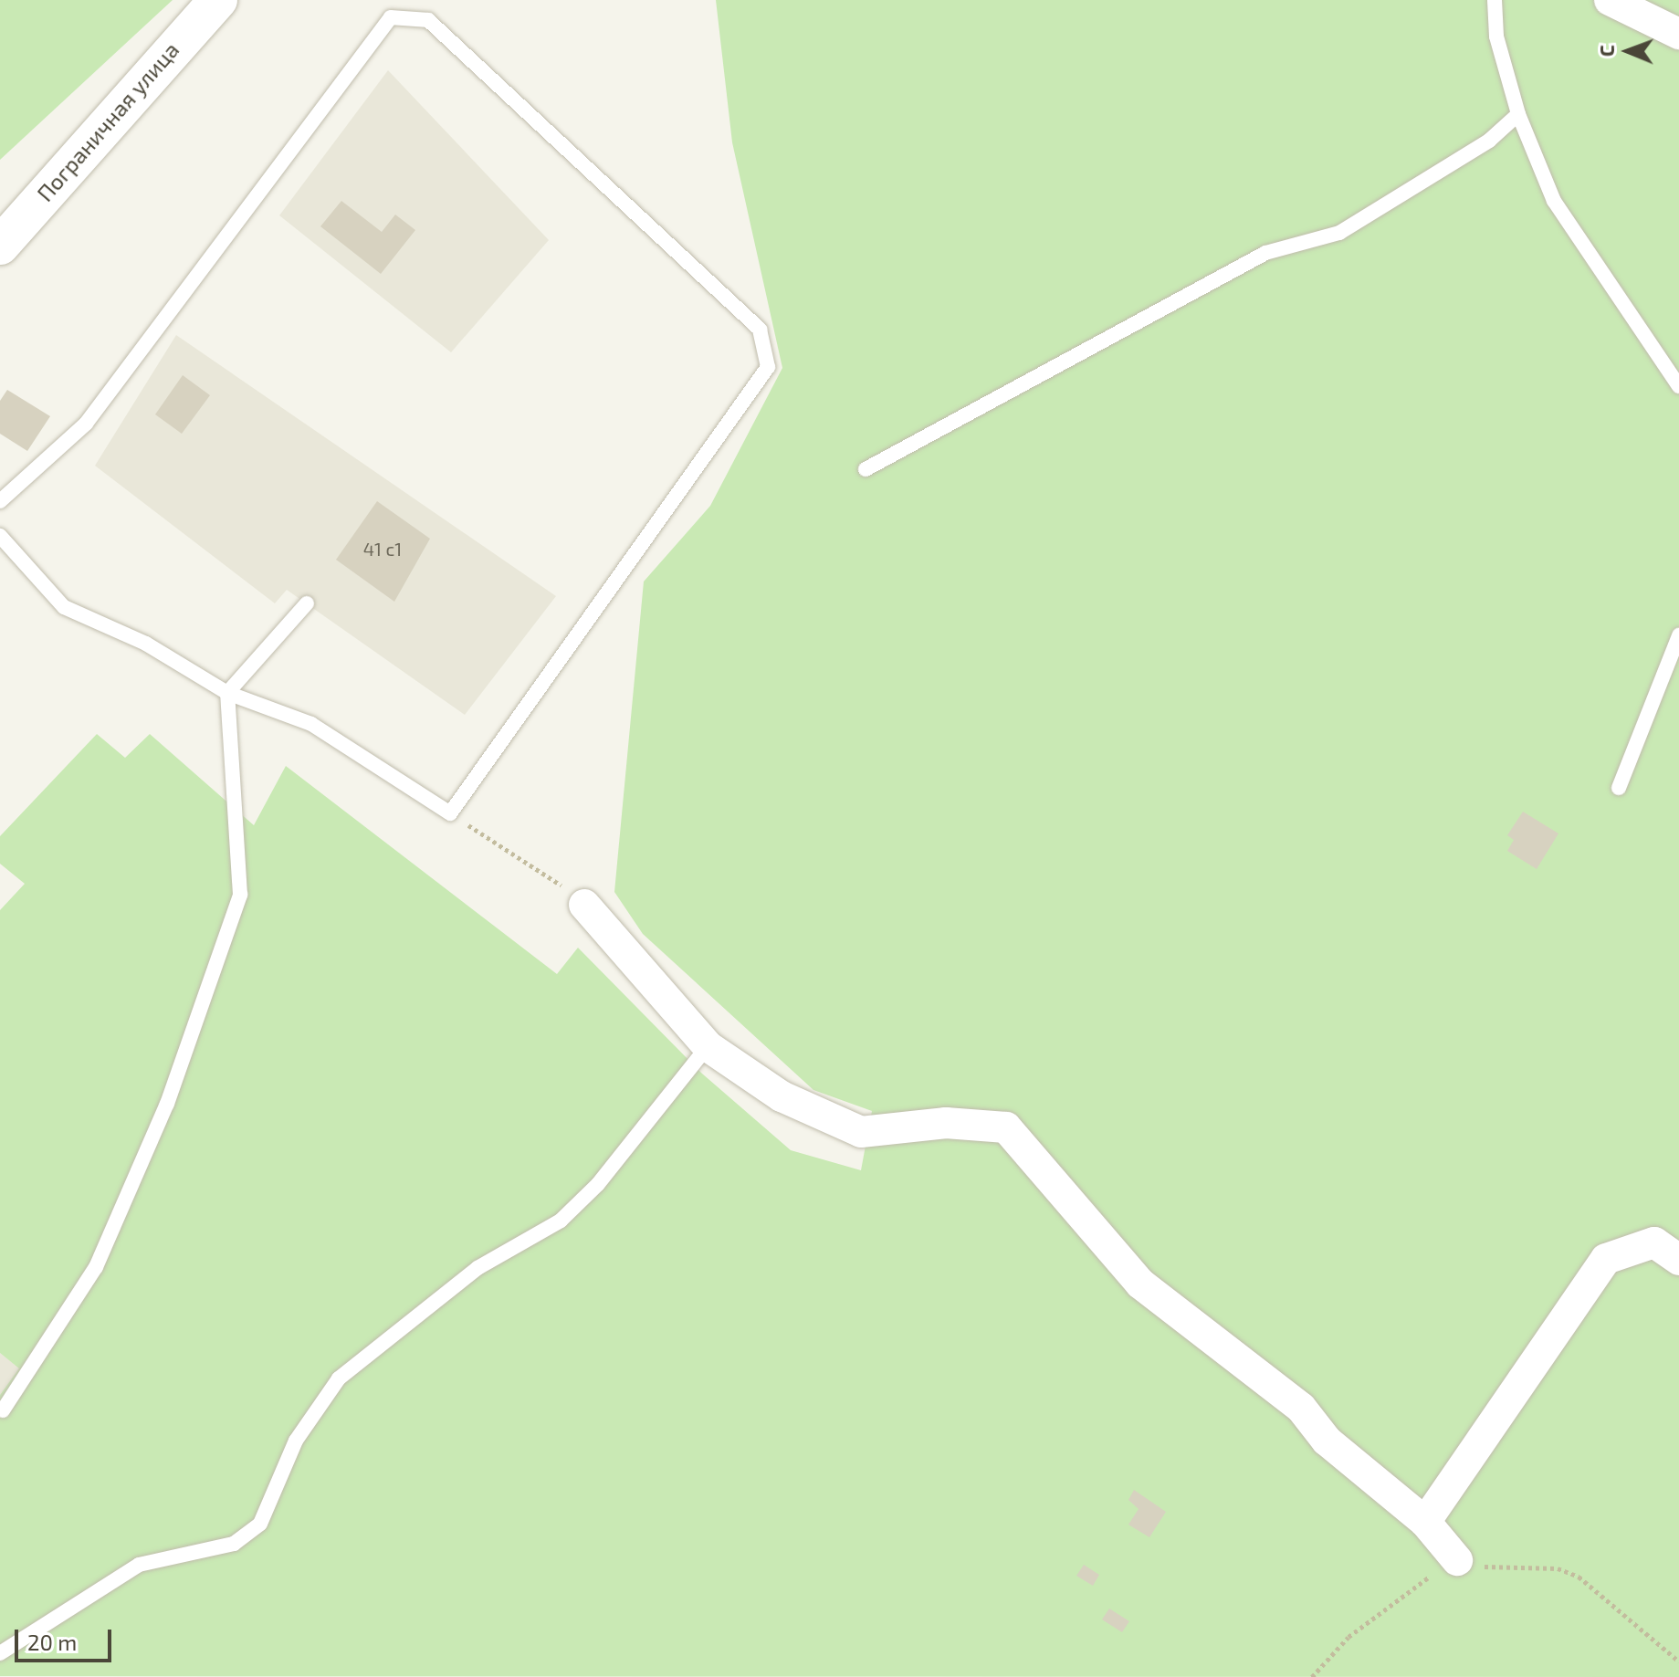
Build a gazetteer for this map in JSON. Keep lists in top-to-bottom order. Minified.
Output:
{"streets":{"street":["Пограничная улица"]},"house_numbers":["41 с1"],"scale_bar":"20 m","north":"left"}
